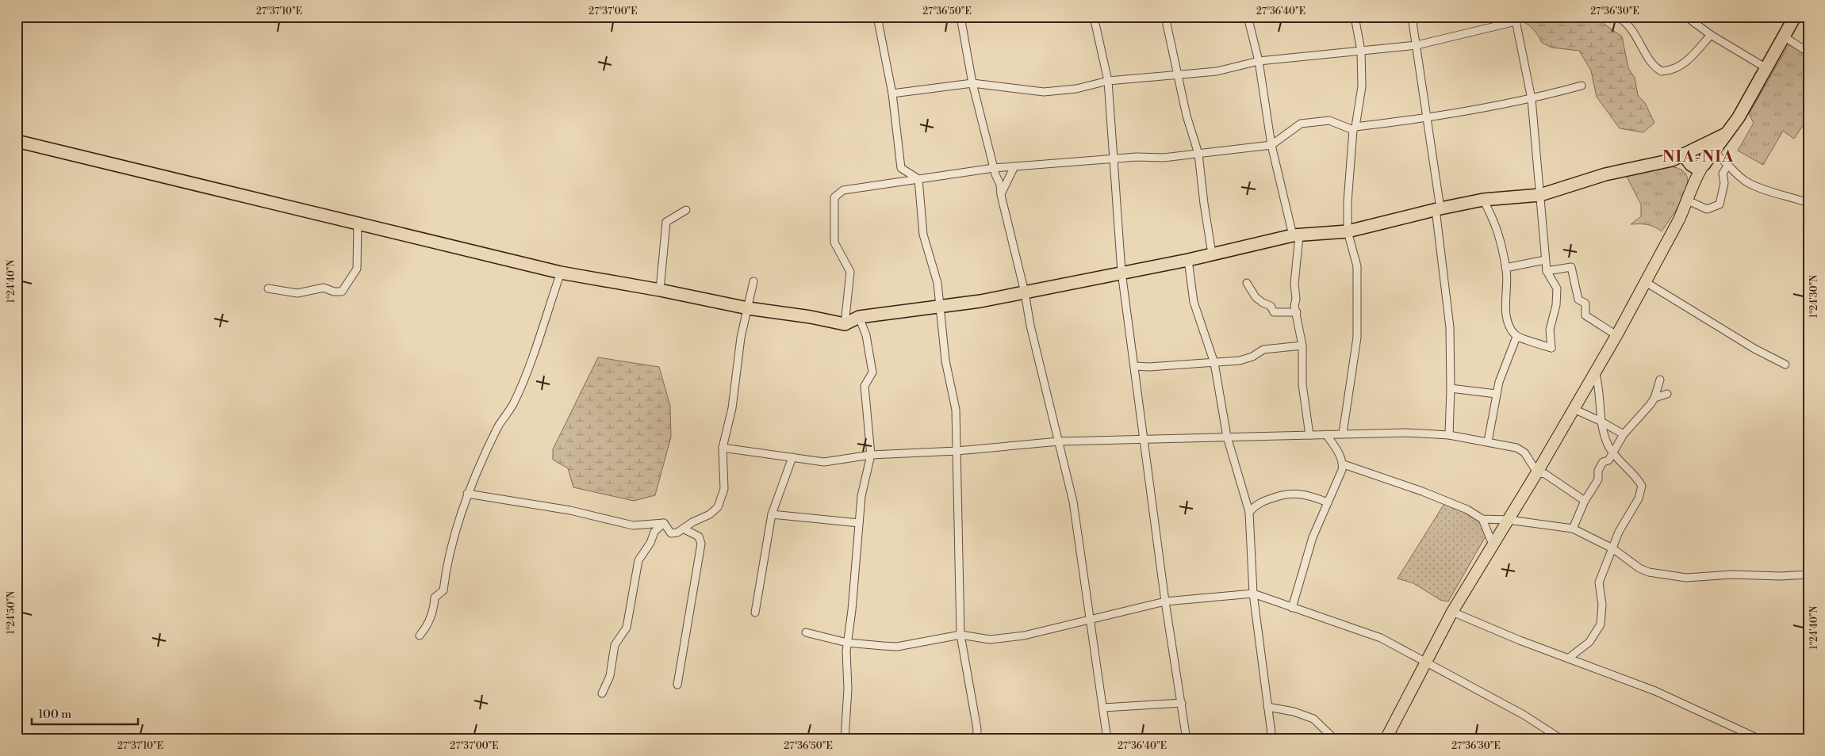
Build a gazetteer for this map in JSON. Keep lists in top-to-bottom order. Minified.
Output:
{"districts":["NIA-NIA"],"scale_bar":"100 m","coordinates":["27°37'10\"E","27°37'00\"E","27°36'50\"E","27°36'40\"E","27°36'30\"E","1°24'40\"N","1°24'30\"N","1°24'50\"N"]}
